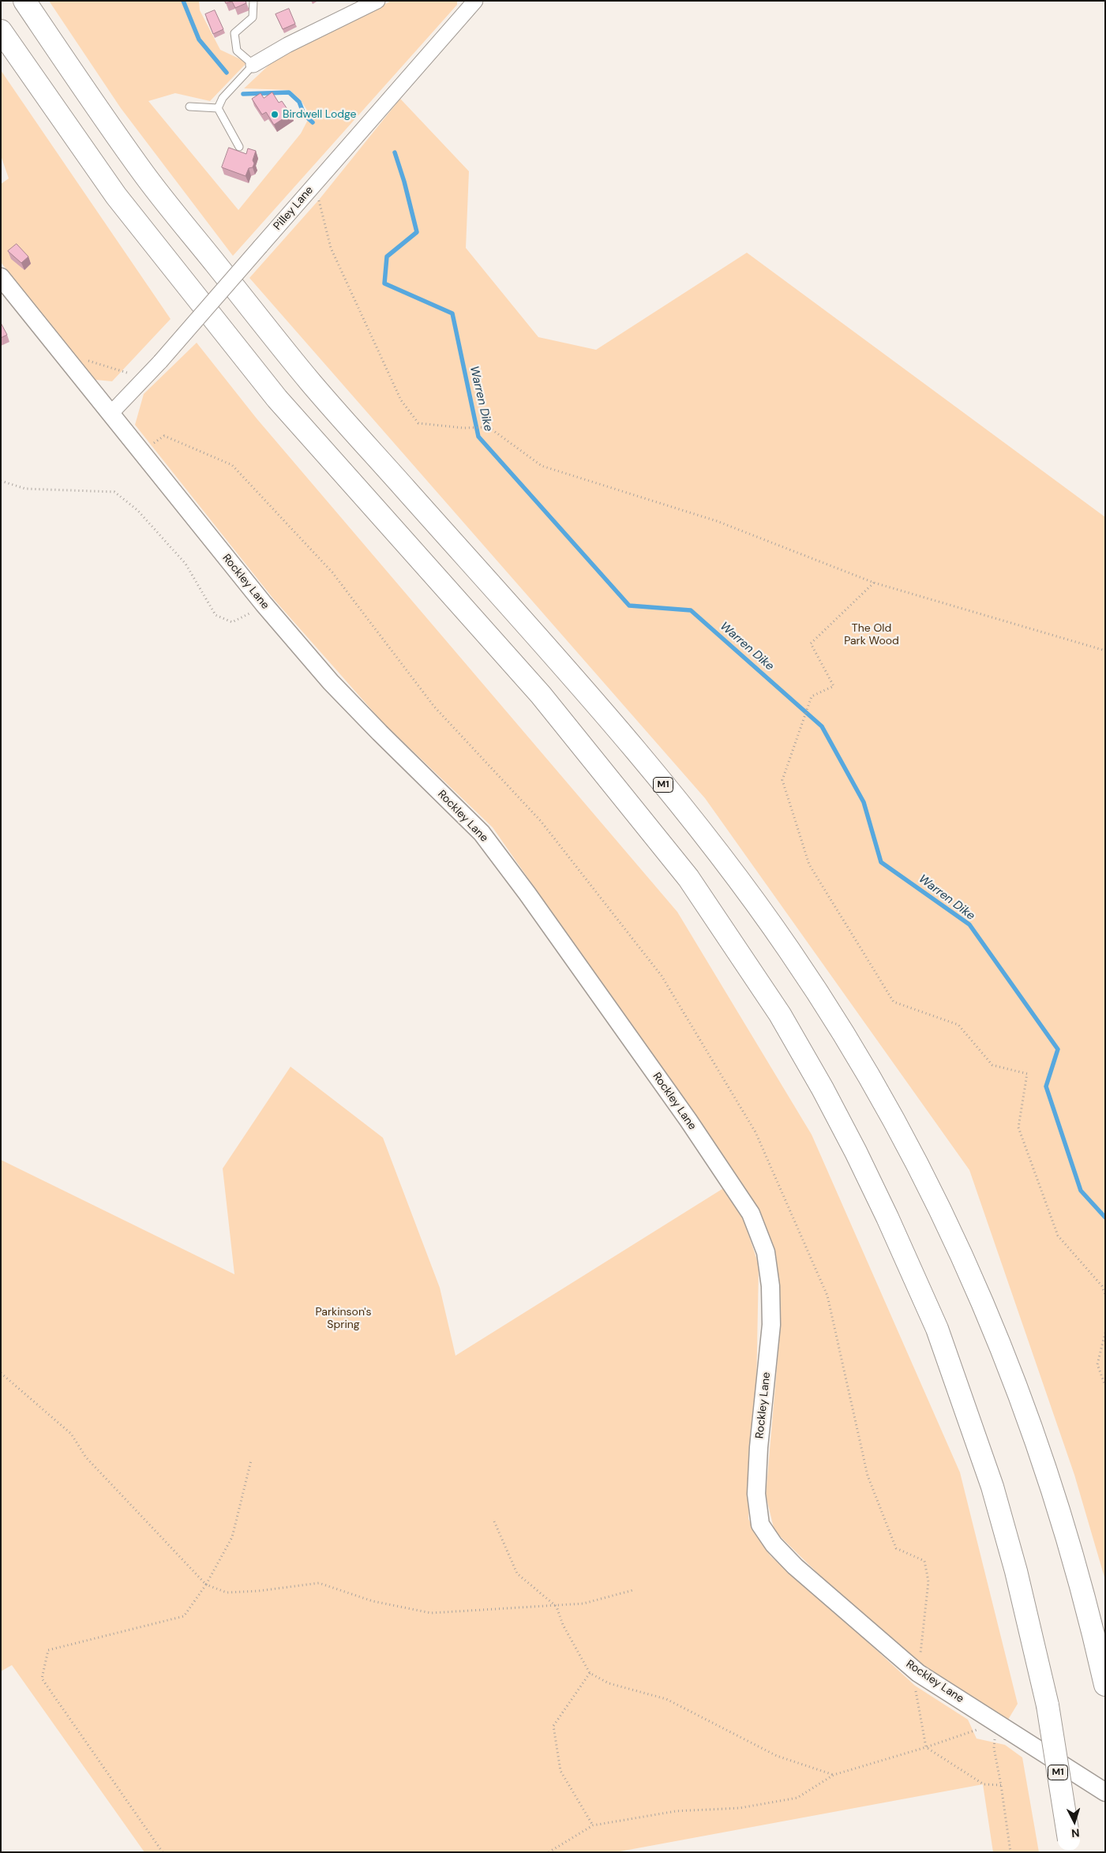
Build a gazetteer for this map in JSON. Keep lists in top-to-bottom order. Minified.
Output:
{"streets":{"highway":["M1"],"street":["Pilley Lane","Rockley Lane"]},"crossings":[["Pilley Lane","Rockley Lane"]],"water":["Warren Dike"],"parks":["The Old Park Wood","Parkinson's Spring"],"places":["Birdwell Lodge"],"north":"bottom"}
